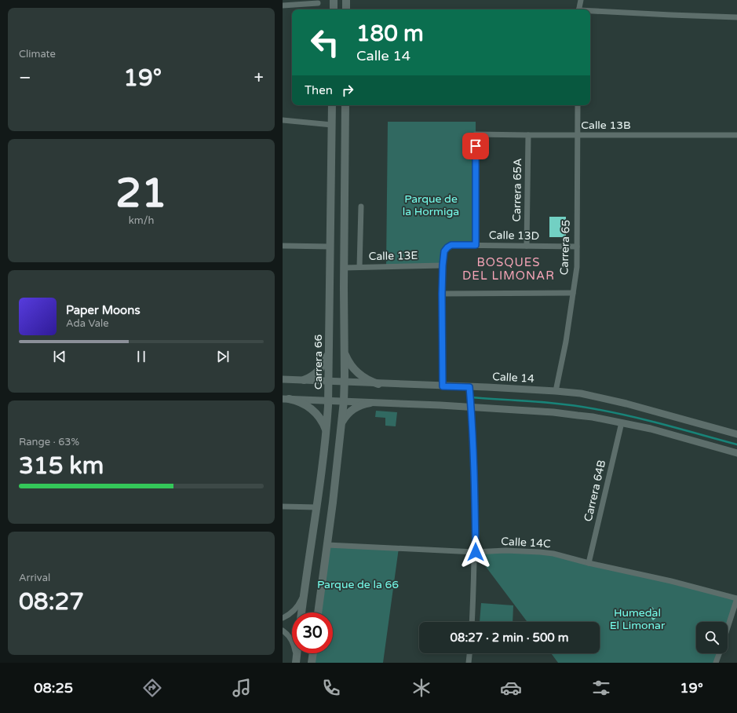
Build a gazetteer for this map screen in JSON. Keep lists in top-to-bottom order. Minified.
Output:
{"streets":{"main road":["Carrera 66"],"street":["Calle 13B","Carrera 65A","Calle 13D","Carrera 65","Calle 13E","Calle 14","Carrera 64B","Calle 14C"]},"crossings":[["Calle 13B","Carrera 65A"],["Calle 13B","Calle 13D"],["Calle 13B","Carrera 65"],["Carrera 65A","Calle 13D"],["Calle 13D","Carrera 65"],["Calle 13D","Calle 13E"],["Carrera 65","Calle 14"],["Carrera 66","Calle 14"],["Carrera 64B","Calle 14C"]],"districts":["BOSQUES DEL LIMONAR"],"parks":["Parque de la Hormiga","Parque de la 66","Humedal El Limonar"],"page":{"tile":["Climate",["21","km/h"],["Range · 63%","315 km"],["Arrival","08:27"]],"turn":["180 m","Calle 14"],"heat":["−","19°","+"],"then":"Then","song":["Paper Moons","Ada Vale"],"limit":"30","trip":"08:27 · 2 min · 500 m","tabs":["08:25","19°"]}}
